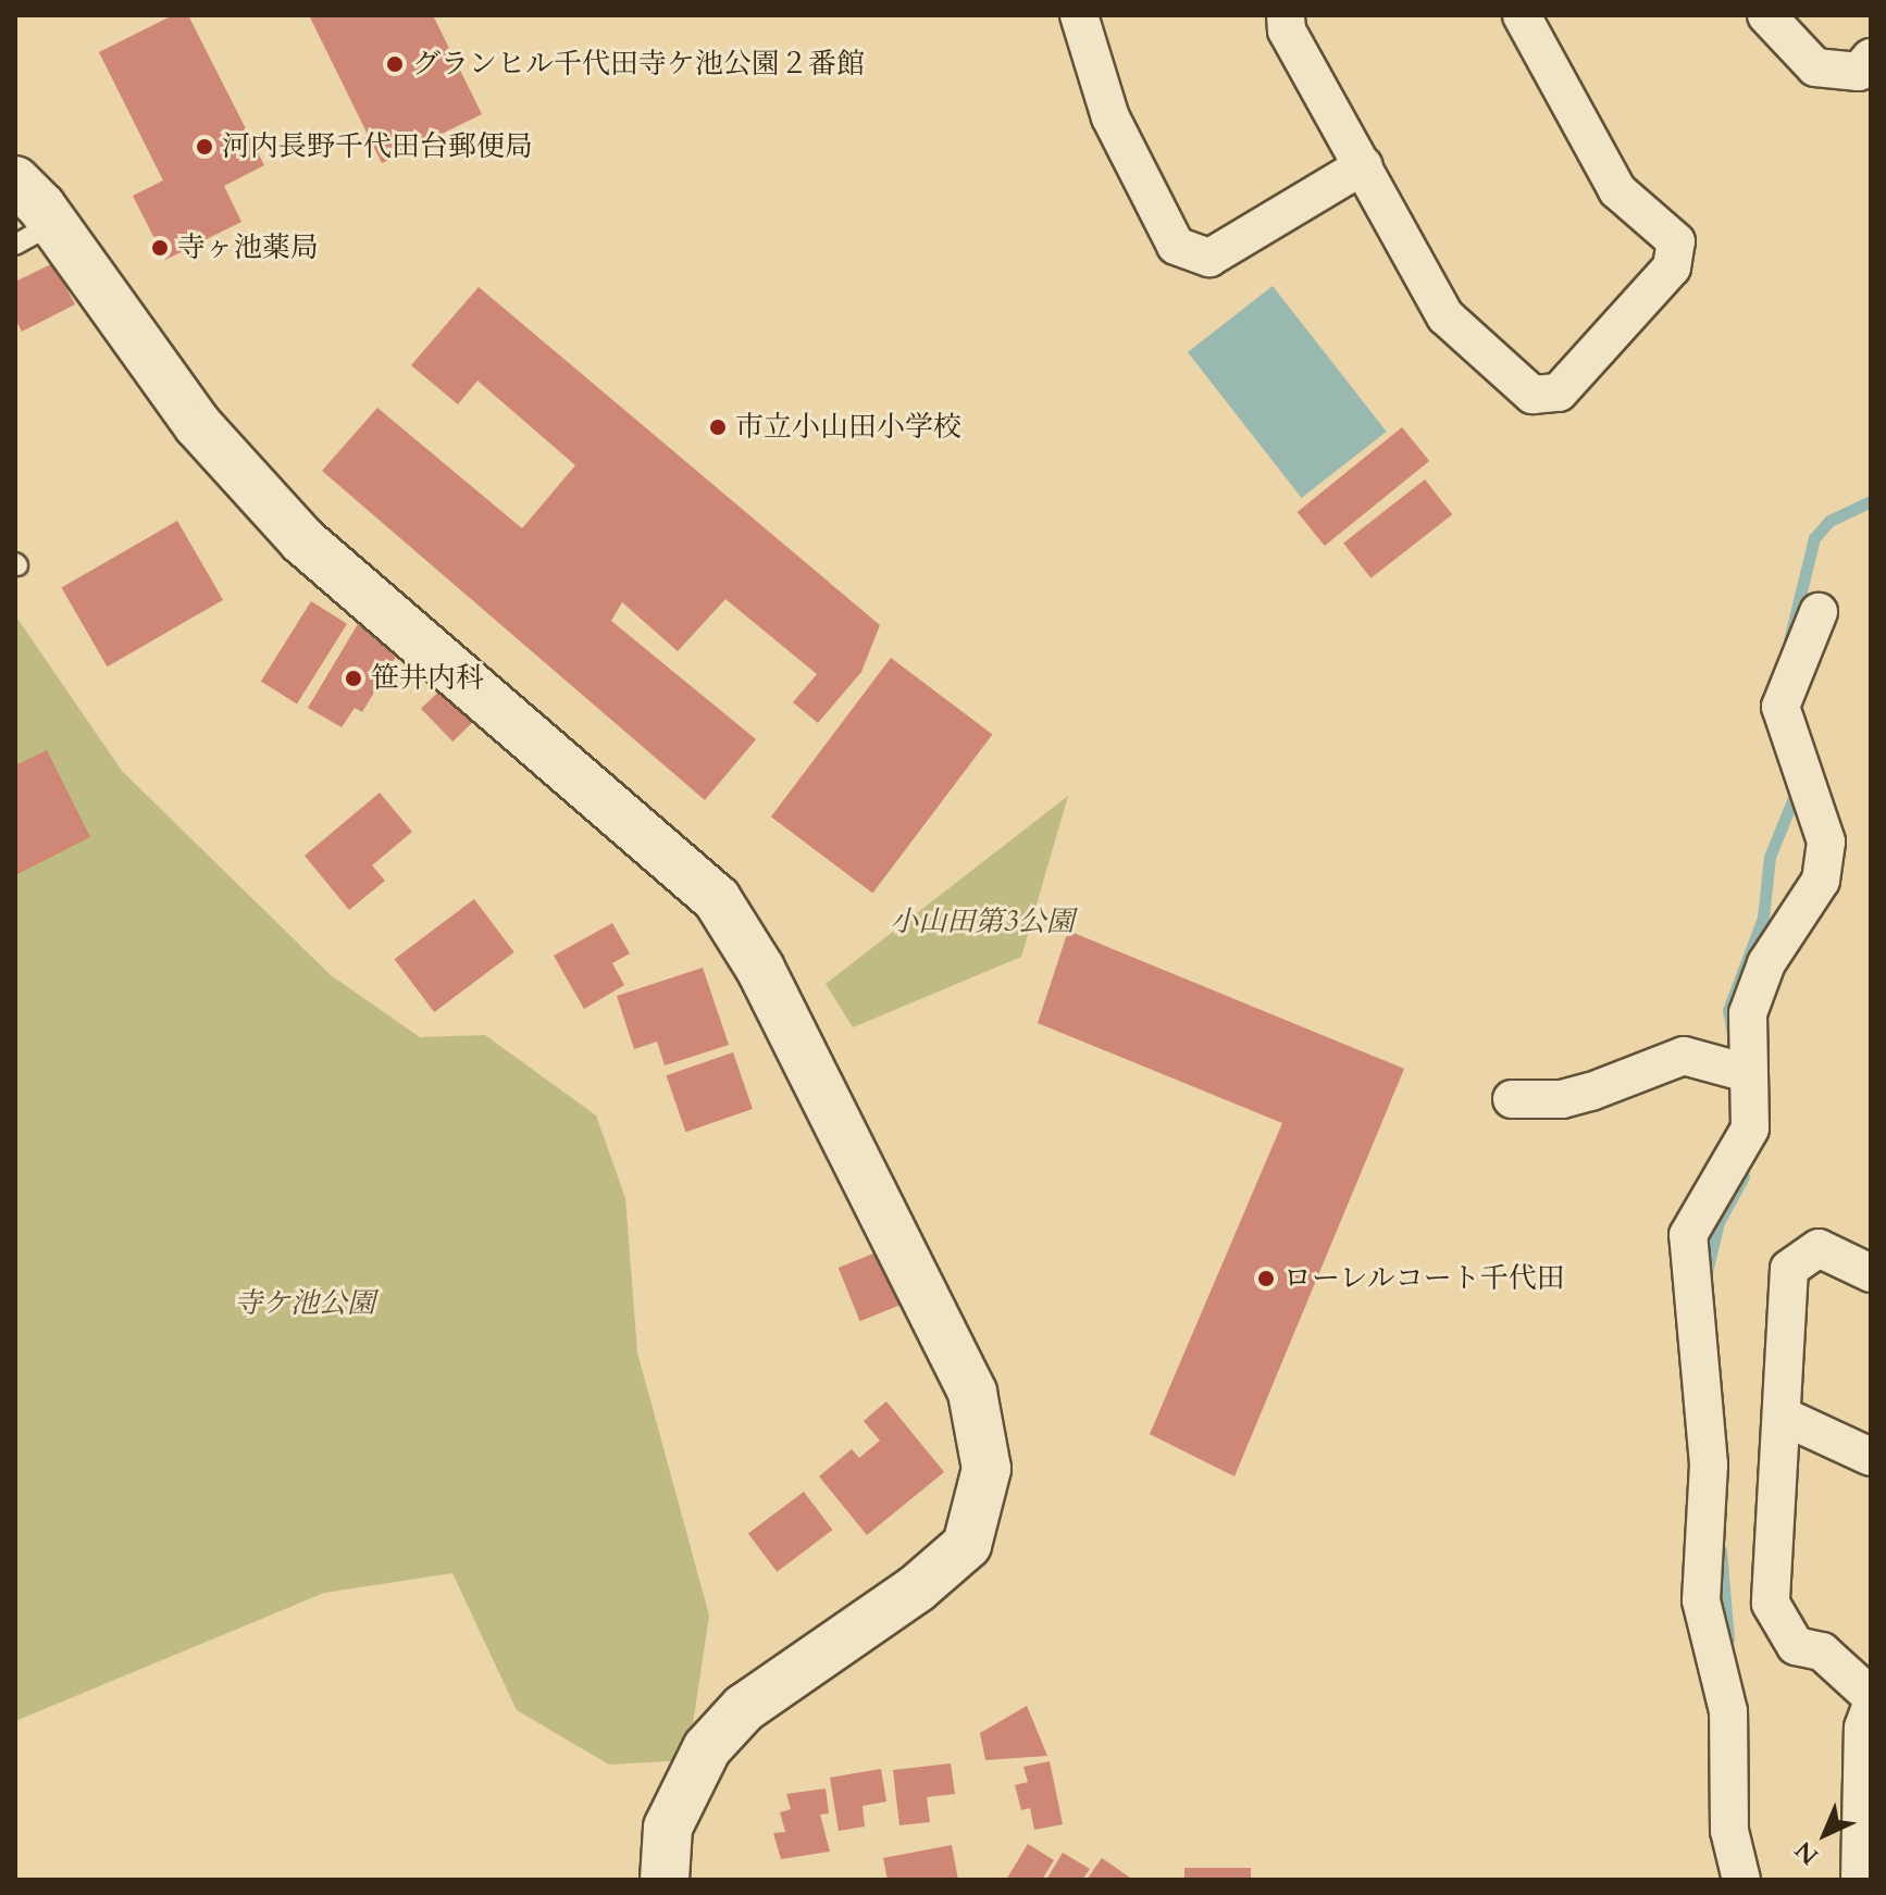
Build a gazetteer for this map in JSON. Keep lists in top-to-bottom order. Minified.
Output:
{"parks":["小山田第3公園","寺ケ池公園"],"places":["グランヒル千代田寺ケ池公園２番館","河内長野千代田台郵便局","寺ヶ池薬局","市立小山田小学校","笹井内科","ローレルコート千代田"],"north":"bottom left"}
